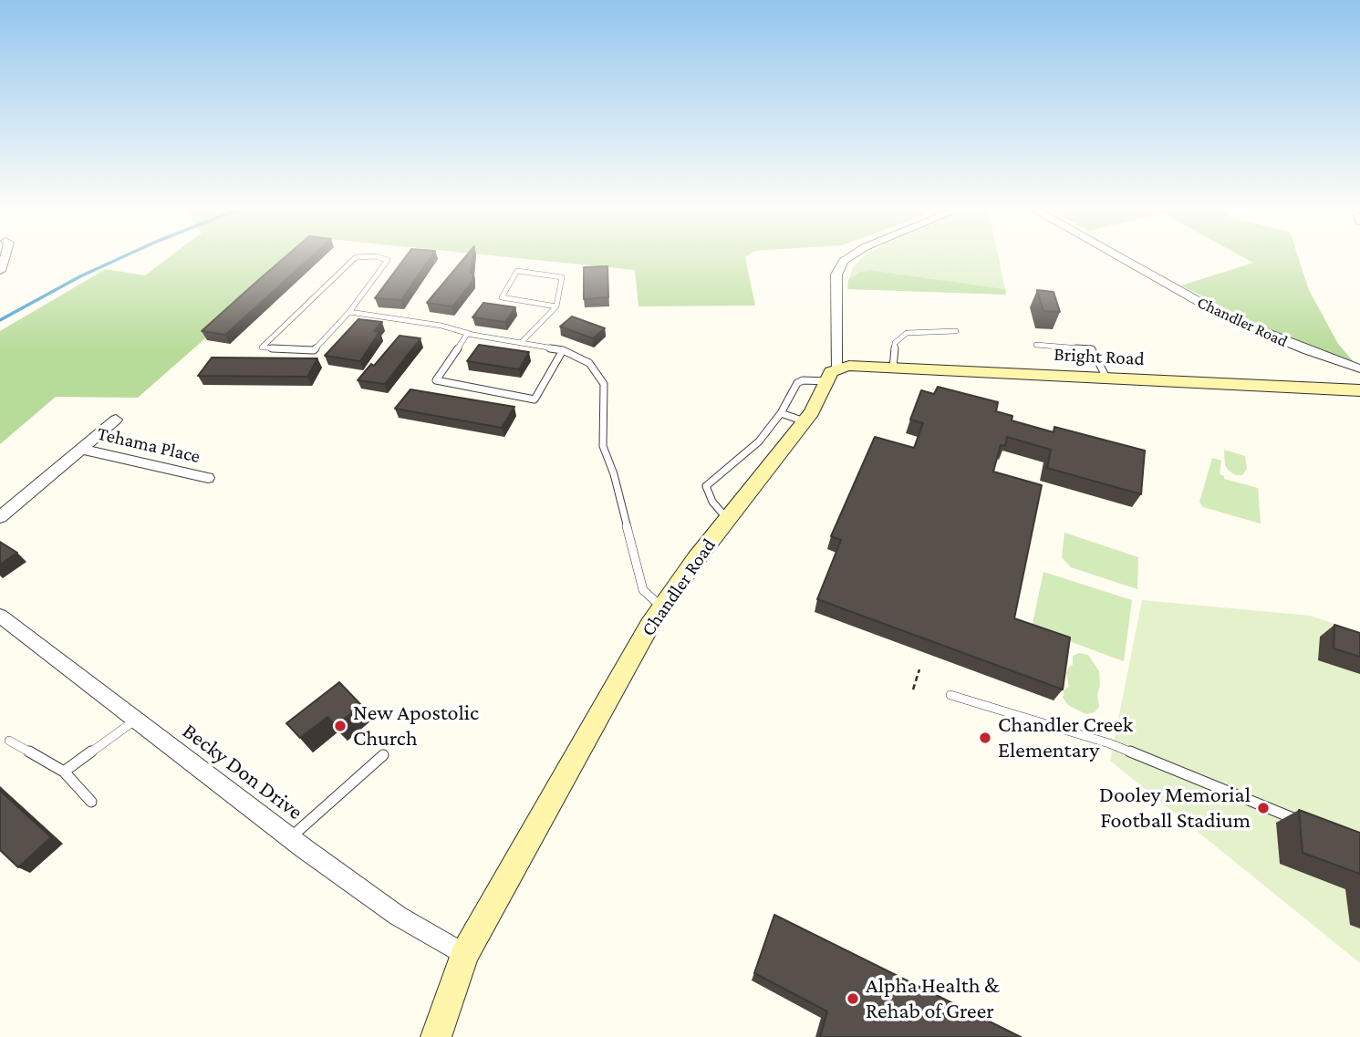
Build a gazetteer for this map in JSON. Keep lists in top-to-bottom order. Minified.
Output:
{"streets":{"street":["Chandler Road","Bright Road","Tehama Place","Becky Don Drive"]},"crossings":[["Chandler Road","Bright Road"],["Chandler Road","Becky Don Drive"]],"places":["New Apostolic Church","Chandler Creek Elementary","Dooley Memorial Football Stadium","Alpha Health & Rehab of Greer"]}
